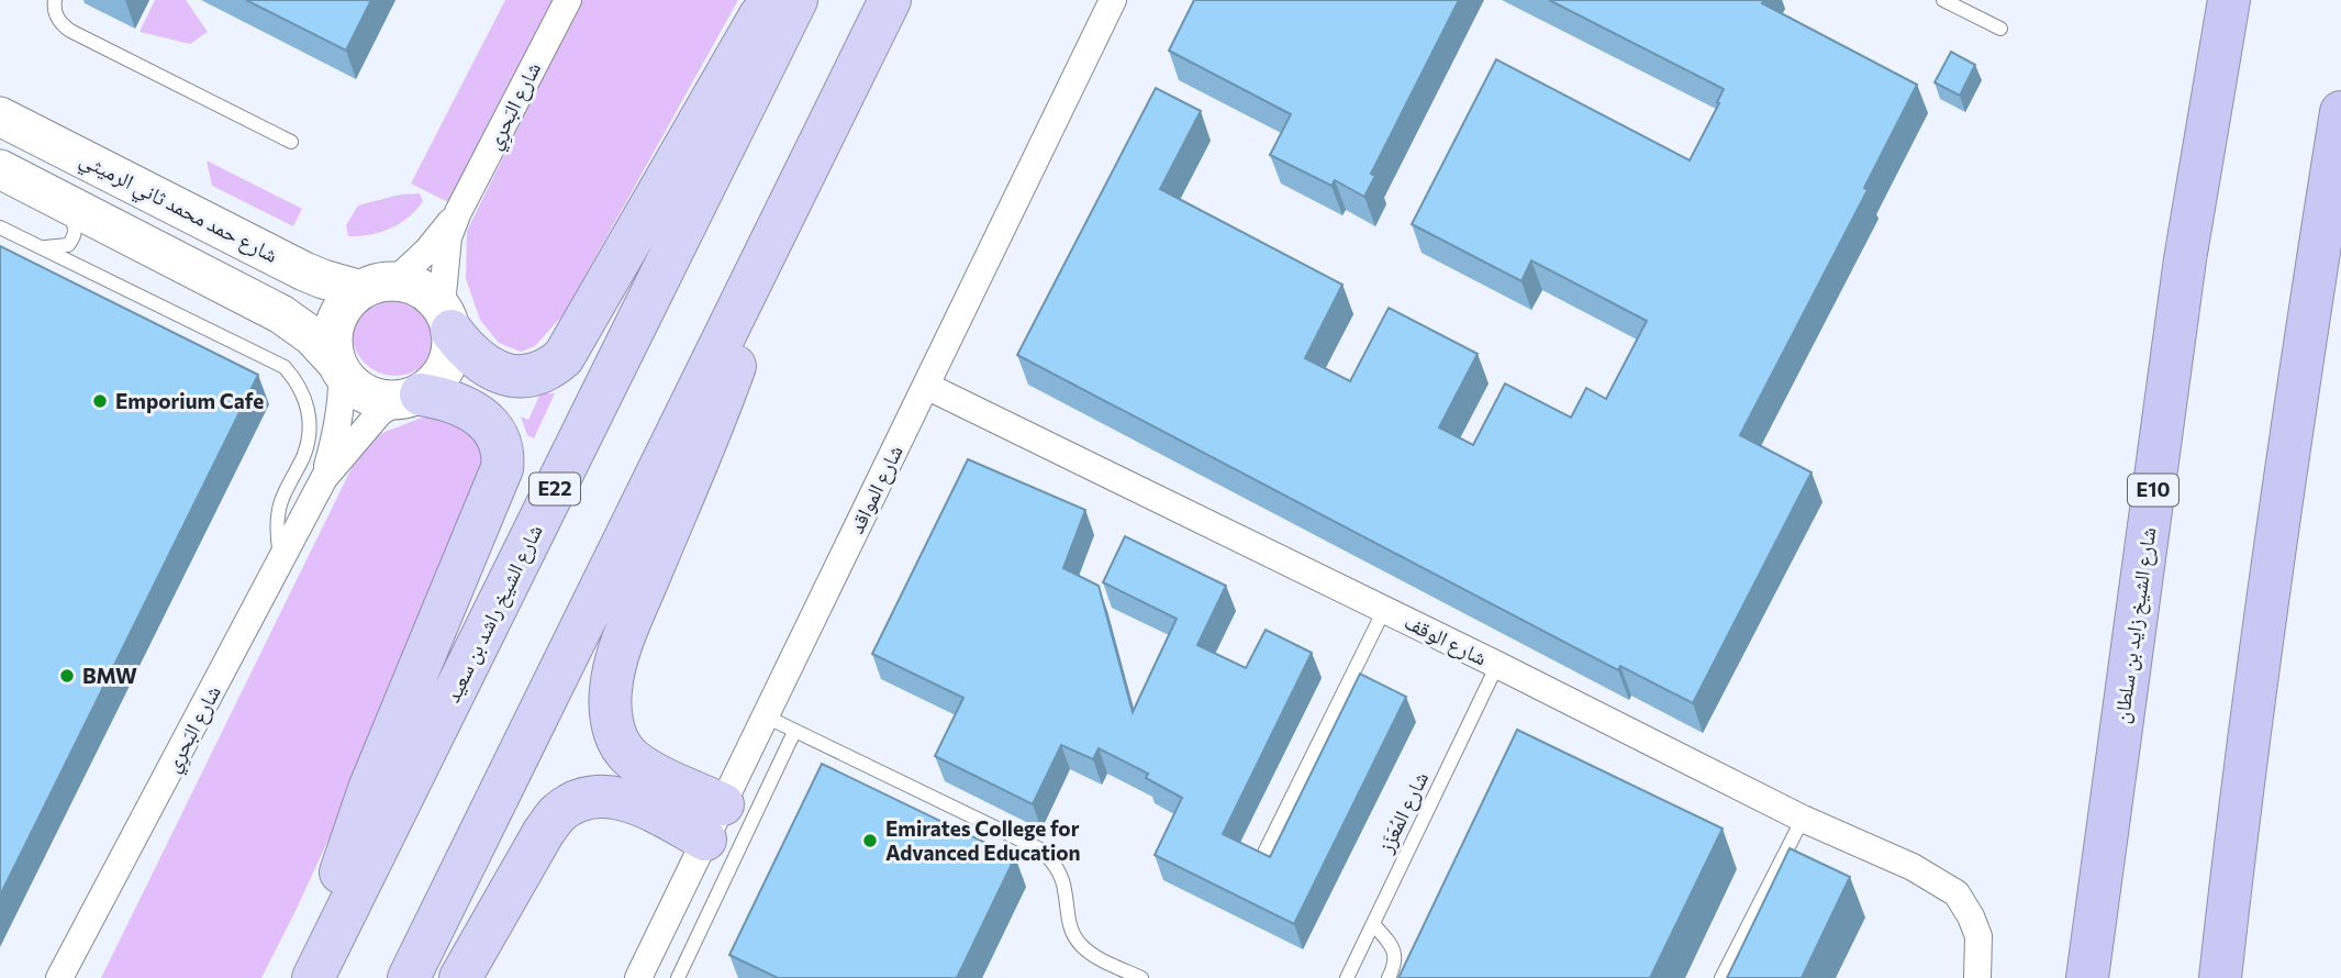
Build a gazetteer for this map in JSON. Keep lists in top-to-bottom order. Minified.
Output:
{"streets":{"highway":["E22","E10","شارع الشيخ راشد بن سعيد","شارع الشيخ زايد بن سلطان"],"main road":["شارع حمد محمد ثاني الرميثي"],"street":["شارع البَحرِي","شارع المواقد","شارع الوقف"],"lane":["شارع المُعَزَز"]},"crossings":[["شارع البَحرِي","شارع حمد محمد ثاني الرميثي"],["شارع المواقد","شارع الوقف"],["شارع الوقف","شارع المُعَزَز"]],"places":["Emporium Cafe","BMW","Emirates College for Advanced Education"]}
